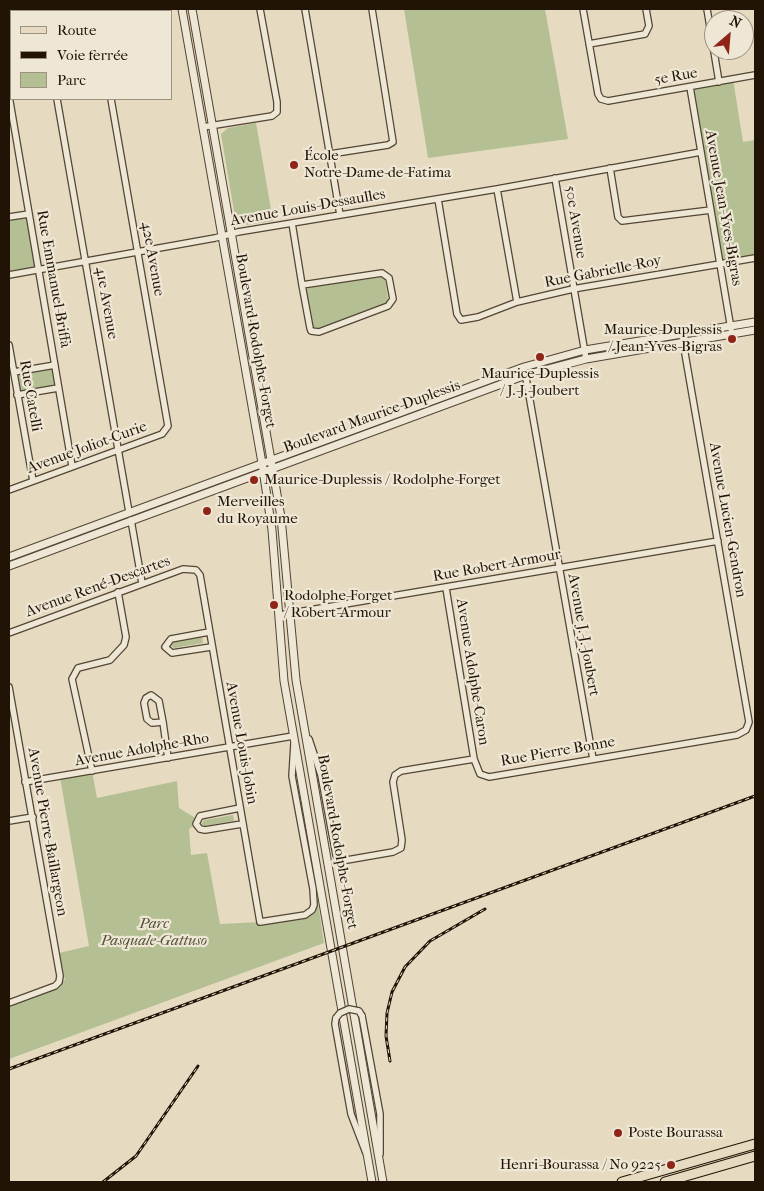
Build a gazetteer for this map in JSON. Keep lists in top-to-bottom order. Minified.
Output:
{"streets":{"street":["5e Rue","Avenue Louis-Dessaulles","Avenue Jean-Yves-Bigras","50e Avenue","42e Avenue","Rue Gabrielle-Roy","Rue Emmanuel-Briffa","41e Avenue","Boulevard Rodolphe-Forget","Rue Catelli","Boulevard Maurice-Duplessis","Avenue Joliot-Curie","Avenue Lucien-Gendron","Rue Robert-Armour","Avenue René-Descartes","Avenue J.-J.-Joubert","Avenue Adolphe-Caron","Avenue Louis-Jobin","Avenue Adolphe-Rho","Rue Pierre Bonne","Avenue Pierre-Baillargeon"]},"crossings":[["5e Rue","Avenue Jean-Yves-Bigras"],["Avenue Louis-Dessaulles","Avenue Jean-Yves-Bigras"],["Avenue Louis-Dessaulles","50e Avenue"],["Avenue Louis-Dessaulles","42e Avenue"],["Avenue Louis-Dessaulles","Rue Gabrielle-Roy"],["Avenue Louis-Dessaulles","Rue Emmanuel-Briffa"],["Avenue Louis-Dessaulles","41e Avenue"],["Avenue Louis-Dessaulles","Boulevard Rodolphe-Forget"],["Avenue Jean-Yves-Bigras","Rue Gabrielle-Roy"],["Avenue Jean-Yves-Bigras","Boulevard Maurice-Duplessis"],["50e Avenue","Rue Gabrielle-Roy"],["50e Avenue","Boulevard Maurice-Duplessis"],["42e Avenue","Avenue Joliot-Curie"],["Rue Emmanuel-Briffa","Avenue Joliot-Curie"],["41e Avenue","Boulevard Maurice-Duplessis"],["41e Avenue","Avenue Joliot-Curie"],["Boulevard Rodolphe-Forget","Boulevard Maurice-Duplessis"],["Boulevard Rodolphe-Forget","Rue Robert-Armour"],["Boulevard Rodolphe-Forget","Avenue Louis-Jobin"],["Boulevard Rodolphe-Forget","Avenue Adolphe-Rho"],["Rue Catelli","Avenue Joliot-Curie"],["Boulevard Maurice-Duplessis","Avenue Lucien-Gendron"],["Boulevard Maurice-Duplessis","Avenue J.-J.-Joubert"],["Avenue Lucien-Gendron","Rue Robert-Armour"],["Avenue Lucien-Gendron","Rue Pierre Bonne"],["Rue Robert-Armour","Avenue J.-J.-Joubert"],["Rue Robert-Armour","Avenue Adolphe-Caron"],["Avenue René-Descartes","Avenue Louis-Jobin"],["Avenue J.-J.-Joubert","Rue Pierre Bonne"],["Avenue Adolphe-Caron","Rue Pierre Bonne"],["Avenue Louis-Jobin","Avenue Adolphe-Rho"],["Avenue Adolphe-Rho","Avenue Pierre-Baillargeon"]],"parks":["Parc Pasquale-Gattuso"],"places":["École Notre-Dame-de-Fatima","Maurice-Duplessis / Jean-Yves-Bigras","Maurice-Duplessis / J.-J.-Joubert","Maurice-Duplessis / Rodolphe-Forget","Merveilles du Royaume","Rodolphe-Forget / Robert-Armour","Poste Bourassa","Henri-Bourassa / No 9225"],"legend":["Route","Voie ferrée","Parc"],"north":"top right"}
